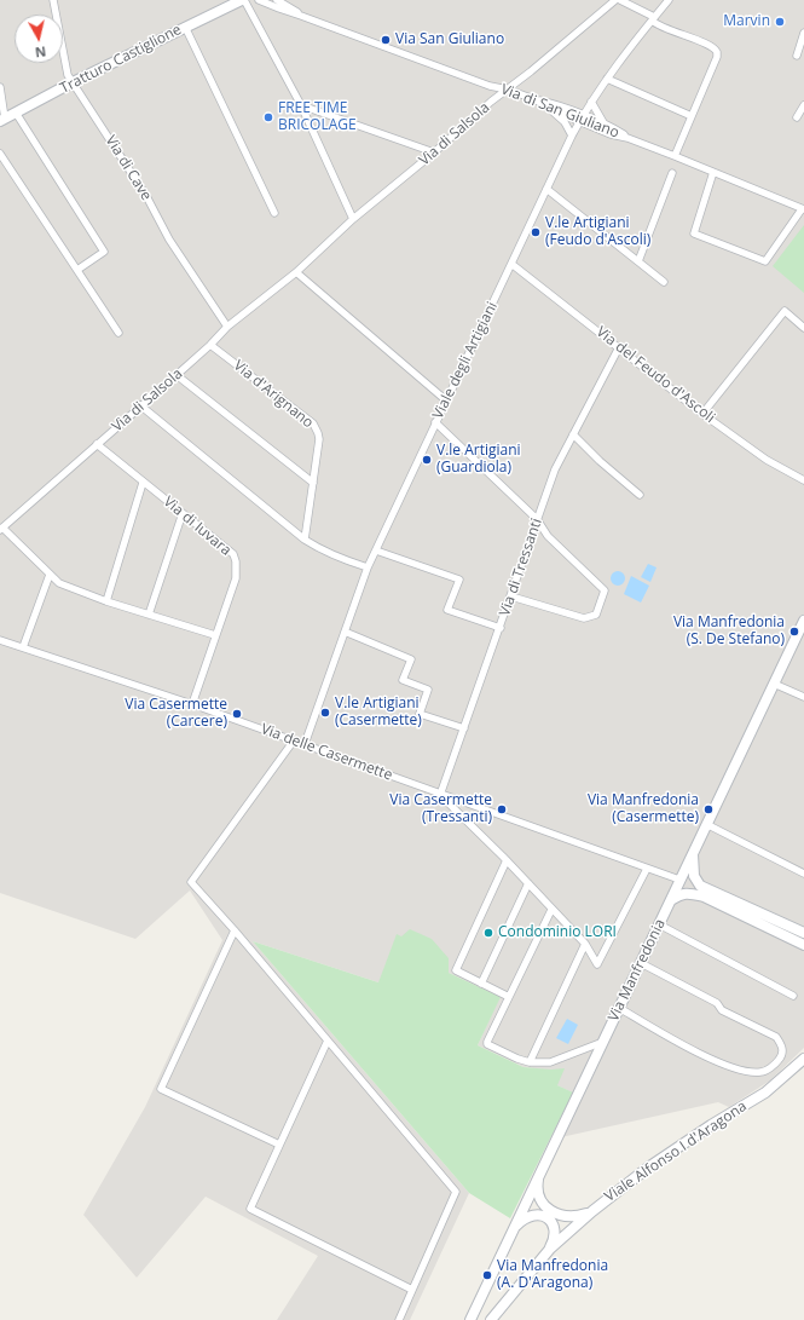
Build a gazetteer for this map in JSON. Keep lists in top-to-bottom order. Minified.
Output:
{"streets":{"main road":["Tratturo Castiglione","Via Manfredonia","Viale Alfonso I d'Aragona"],"street":["Via di San Giuliano","Via di Salsola","Via di Cave","Viale degli Artigiani","Via del Feudo d'Ascoli","Via d'Arignano","Via di Iuvara","Via di Tressanti","Via delle Casermette"]},"crossings":[["Tratturo Castiglione","Via di Cave"],["Via di San Giuliano","Via di Salsola"],["Via di San Giuliano","Viale degli Artigiani"],["Via di Salsola","Via di Cave"],["Via di Salsola","Via d'Arignano"],["Via di Salsola","Via di Iuvara"],["Viale degli Artigiani","Via del Feudo d'Ascoli"],["Viale degli Artigiani","Via delle Casermette"],["Via del Feudo d'Ascoli","Via di Tressanti"],["Via di Iuvara","Via delle Casermette"],["Via di Tressanti","Via delle Casermette"],["Via delle Casermette","Via Manfredonia"]],"places":["Marvin","Via San Giuliano","FREE TIME BRICOLAGE","V.le Artigiani (Feudo d'Ascoli)","V.le Artigiani (Guardiola)","Via Manfredonia (S. De Stefano)","V.le Artigiani (Casermette)","Via Casermette (Carcere)","Via Casermette (Tressanti)","Via Manfredonia (Casermette)","Condominio LORI","Via Manfredonia (A. D'Aragona)"],"north":"bottom"}
